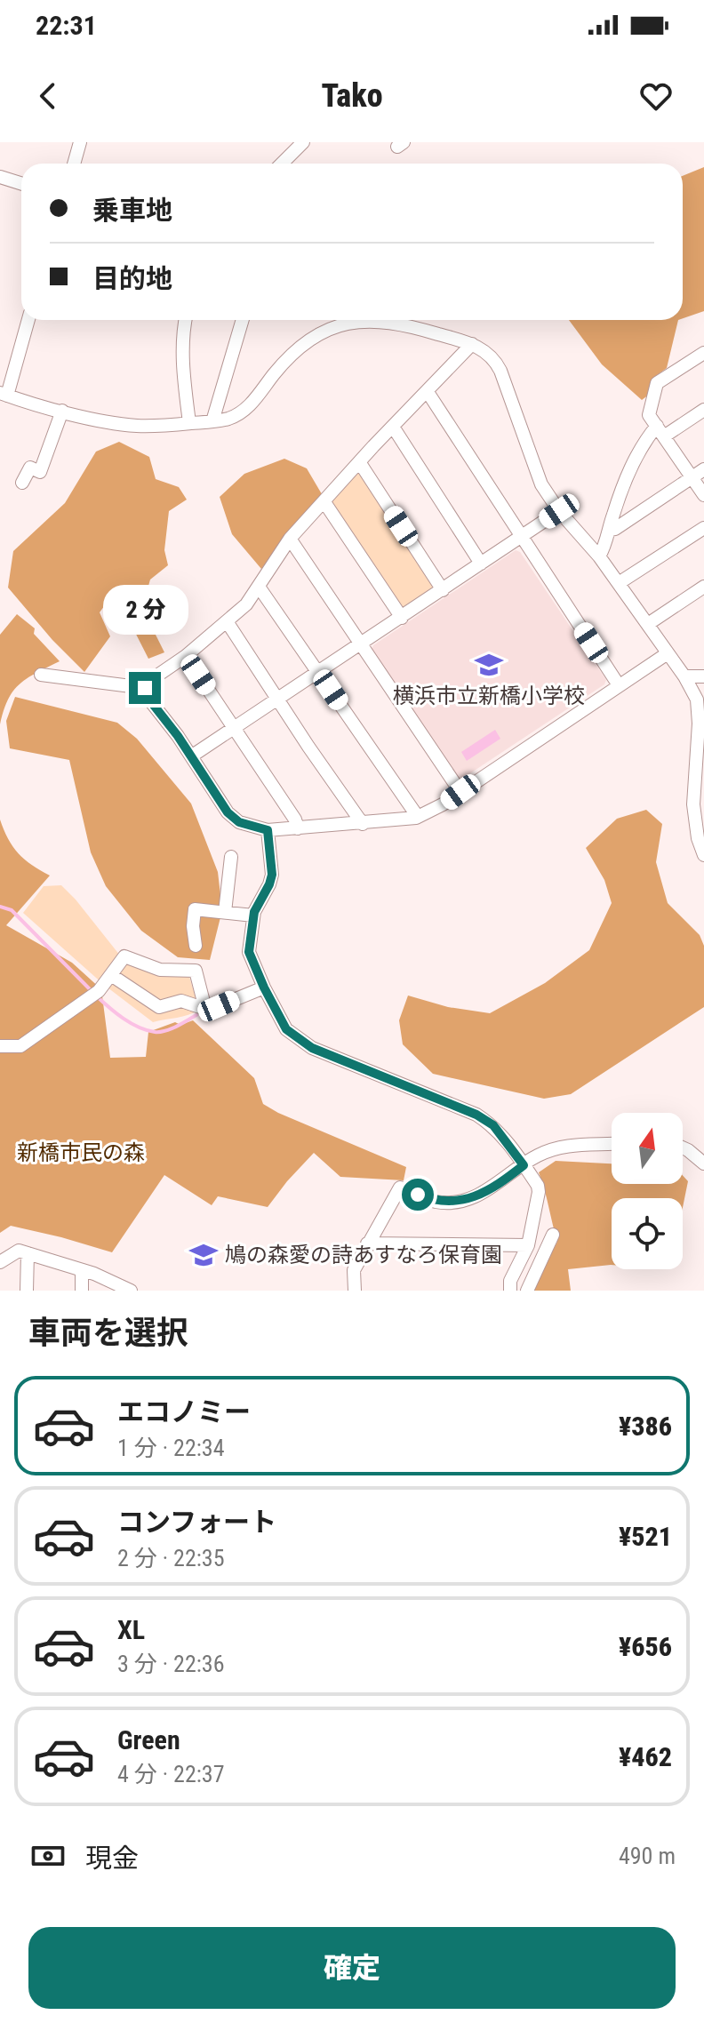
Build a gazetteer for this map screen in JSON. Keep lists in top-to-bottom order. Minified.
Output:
{"parks":["新橋市民の森"],"places":{"school or university":["横浜市立新橋小学校","鳩の森愛の詩あすなろ保育園"]},"north":"top","page":{"status":"22:31","header":"Tako","banner":["乗車地","目的地"],"bubble":"2 分","heading":"車両を選択","list":[{"name":"エコノミー","note":"1 分 · 22:34","value":"¥386"},{"name":"コンフォート","note":"2 分 · 22:35","value":"¥521"},{"name":"XL","note":"3 分 · 22:36","value":"¥656"},{"name":"Green","note":"4 分 · 22:37","value":"¥462"}],"pay":["現金","490 m"],"buttons":"確定"}}
